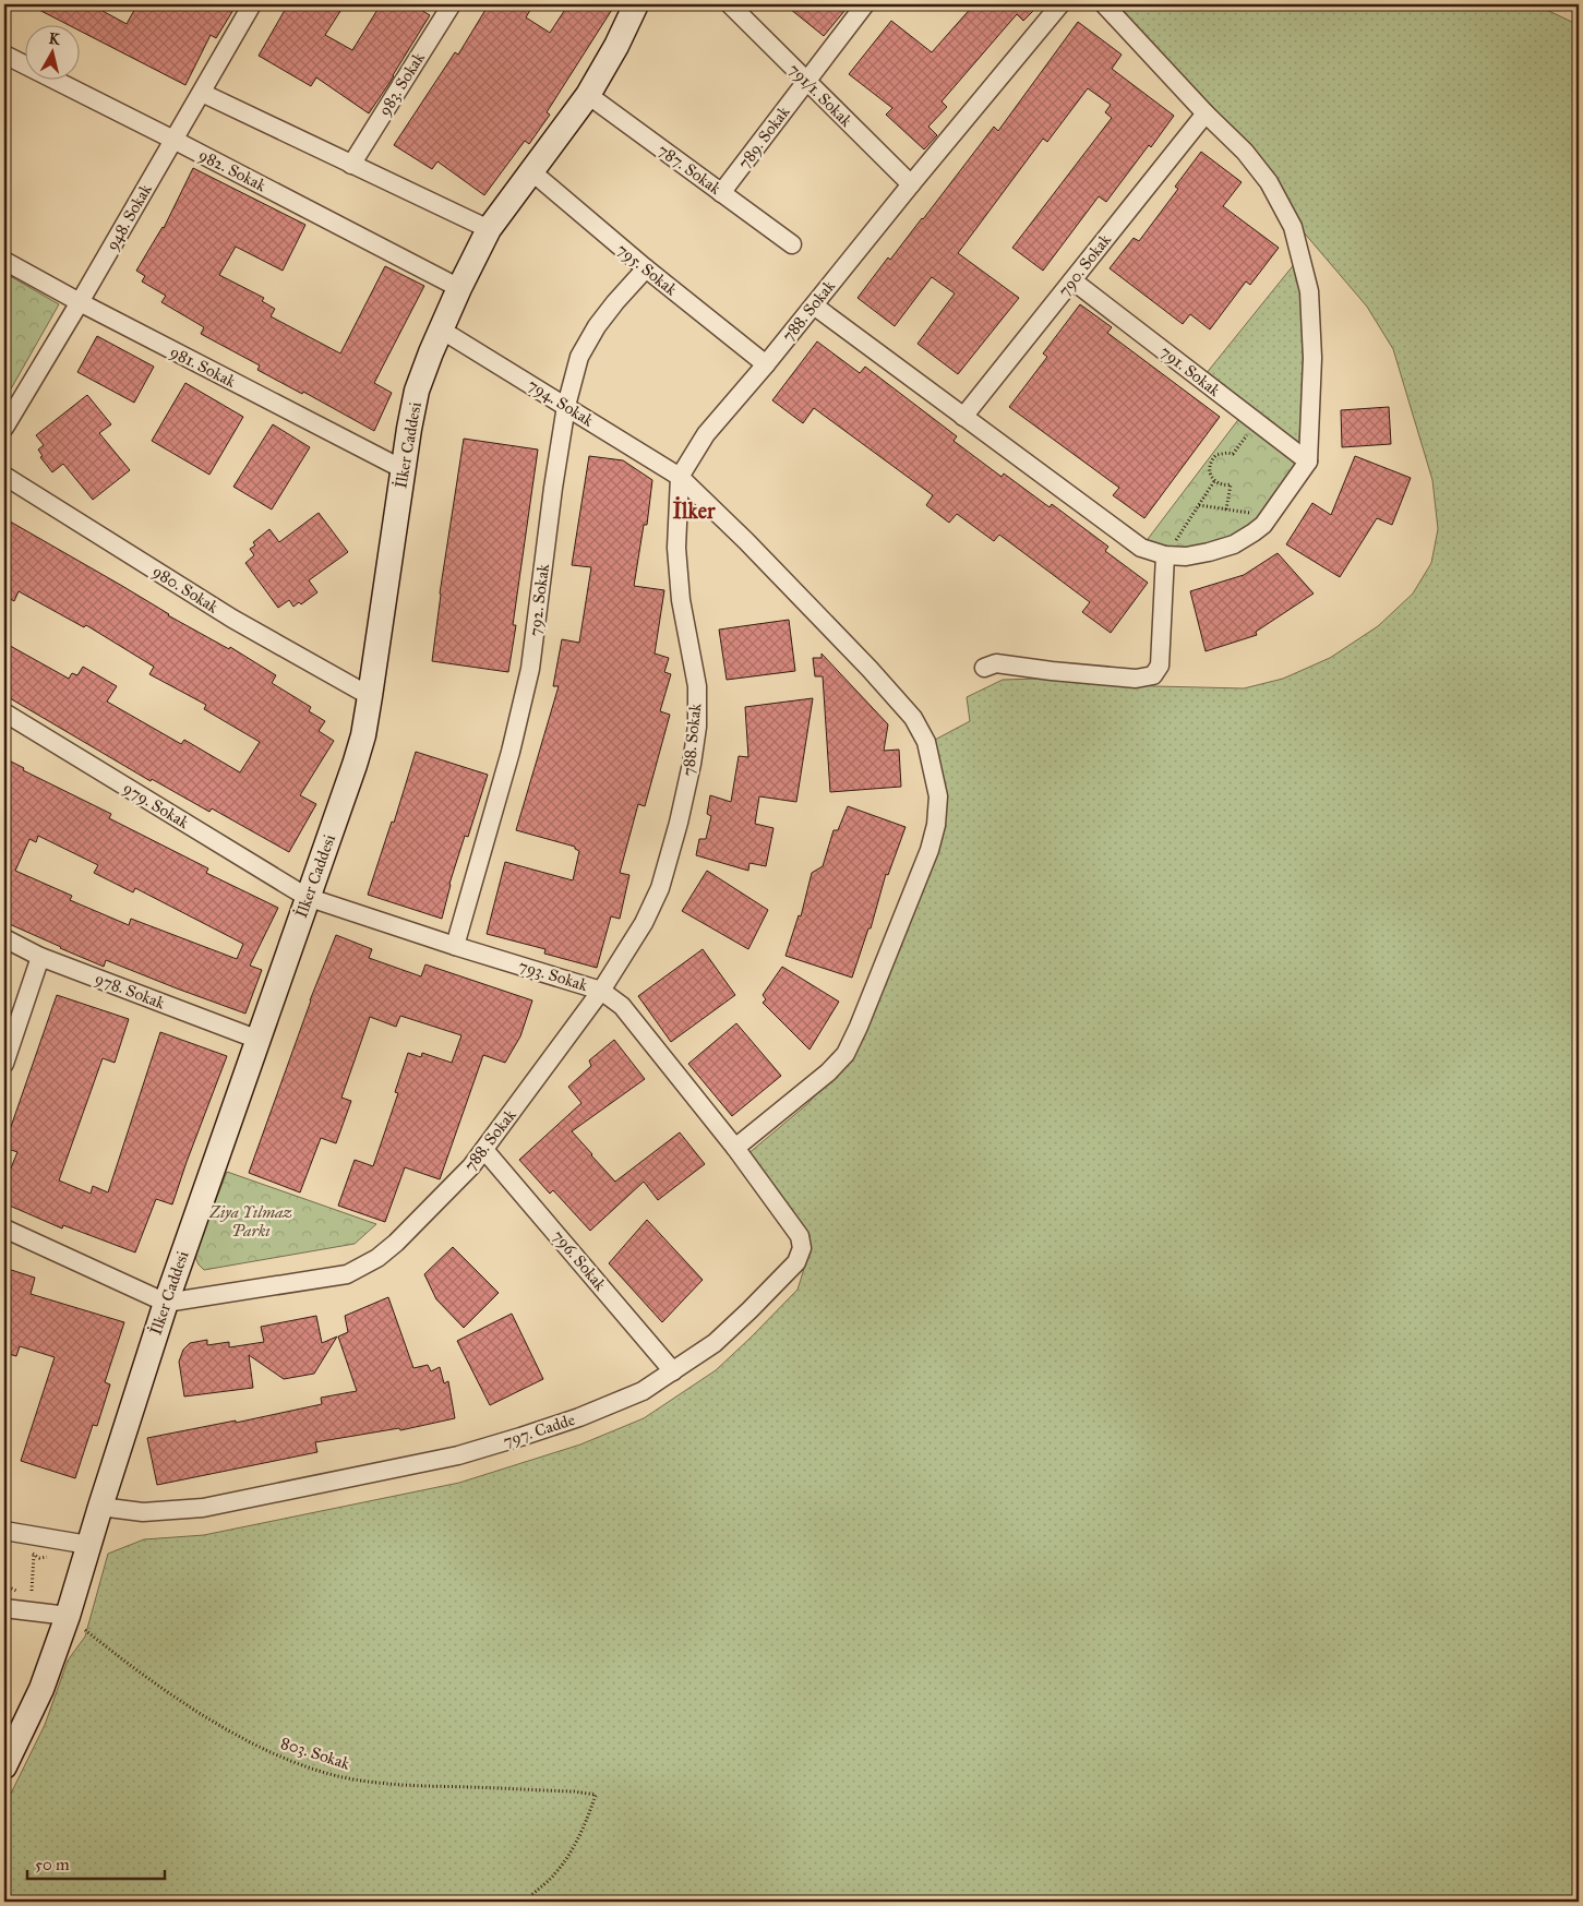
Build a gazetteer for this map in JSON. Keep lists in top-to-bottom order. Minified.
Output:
{"streets":{"main road":["İlker Caddesi"],"street":["983. Sokak","791/1. Sokak","789. Sokak","787. Sokak","982. Sokak","948. Sokak","790. Sokak","795. Sokak","788. Sokak","981. Sokak","791. Sokak","794. Sokak","980. Sokak","792. Sokak","979. Sokak","793. Sokak","978. Sokak","796. Sokak","797. Cadde"],"path":["803. Sokak"]},"crossings":[["791/1. Sokak","789. Sokak"],["791/1. Sokak","788. Sokak"],["789. Sokak","787. Sokak"],["787. Sokak","İlker Caddesi"],["982. Sokak","948. Sokak"],["982. Sokak","İlker Caddesi"],["948. Sokak","981. Sokak"],["790. Sokak","791. Sokak"],["795. Sokak","788. Sokak"],["795. Sokak","İlker Caddesi"],["795. Sokak","792. Sokak"],["788. Sokak","794. Sokak"],["788. Sokak","İlker Caddesi"],["788. Sokak","793. Sokak"],["788. Sokak","796. Sokak"],["981. Sokak","İlker Caddesi"],["794. Sokak","İlker Caddesi"],["794. Sokak","792. Sokak"],["794. Sokak","793. Sokak"],["794. Sokak","797. Cadde"],["İlker Caddesi","980. Sokak"],["İlker Caddesi","979. Sokak"],["İlker Caddesi","793. Sokak"],["İlker Caddesi","978. Sokak"],["İlker Caddesi","797. Cadde"],["İlker Caddesi","803. Sokak"],["792. Sokak","793. Sokak"],["979. Sokak","793. Sokak"],["793. Sokak","797. Cadde"],["796. Sokak","797. Cadde"]],"districts":["İlker"],"parks":["Ziya Yılmaz Parkı"],"scale_bar":"50 m","north":"top"}
